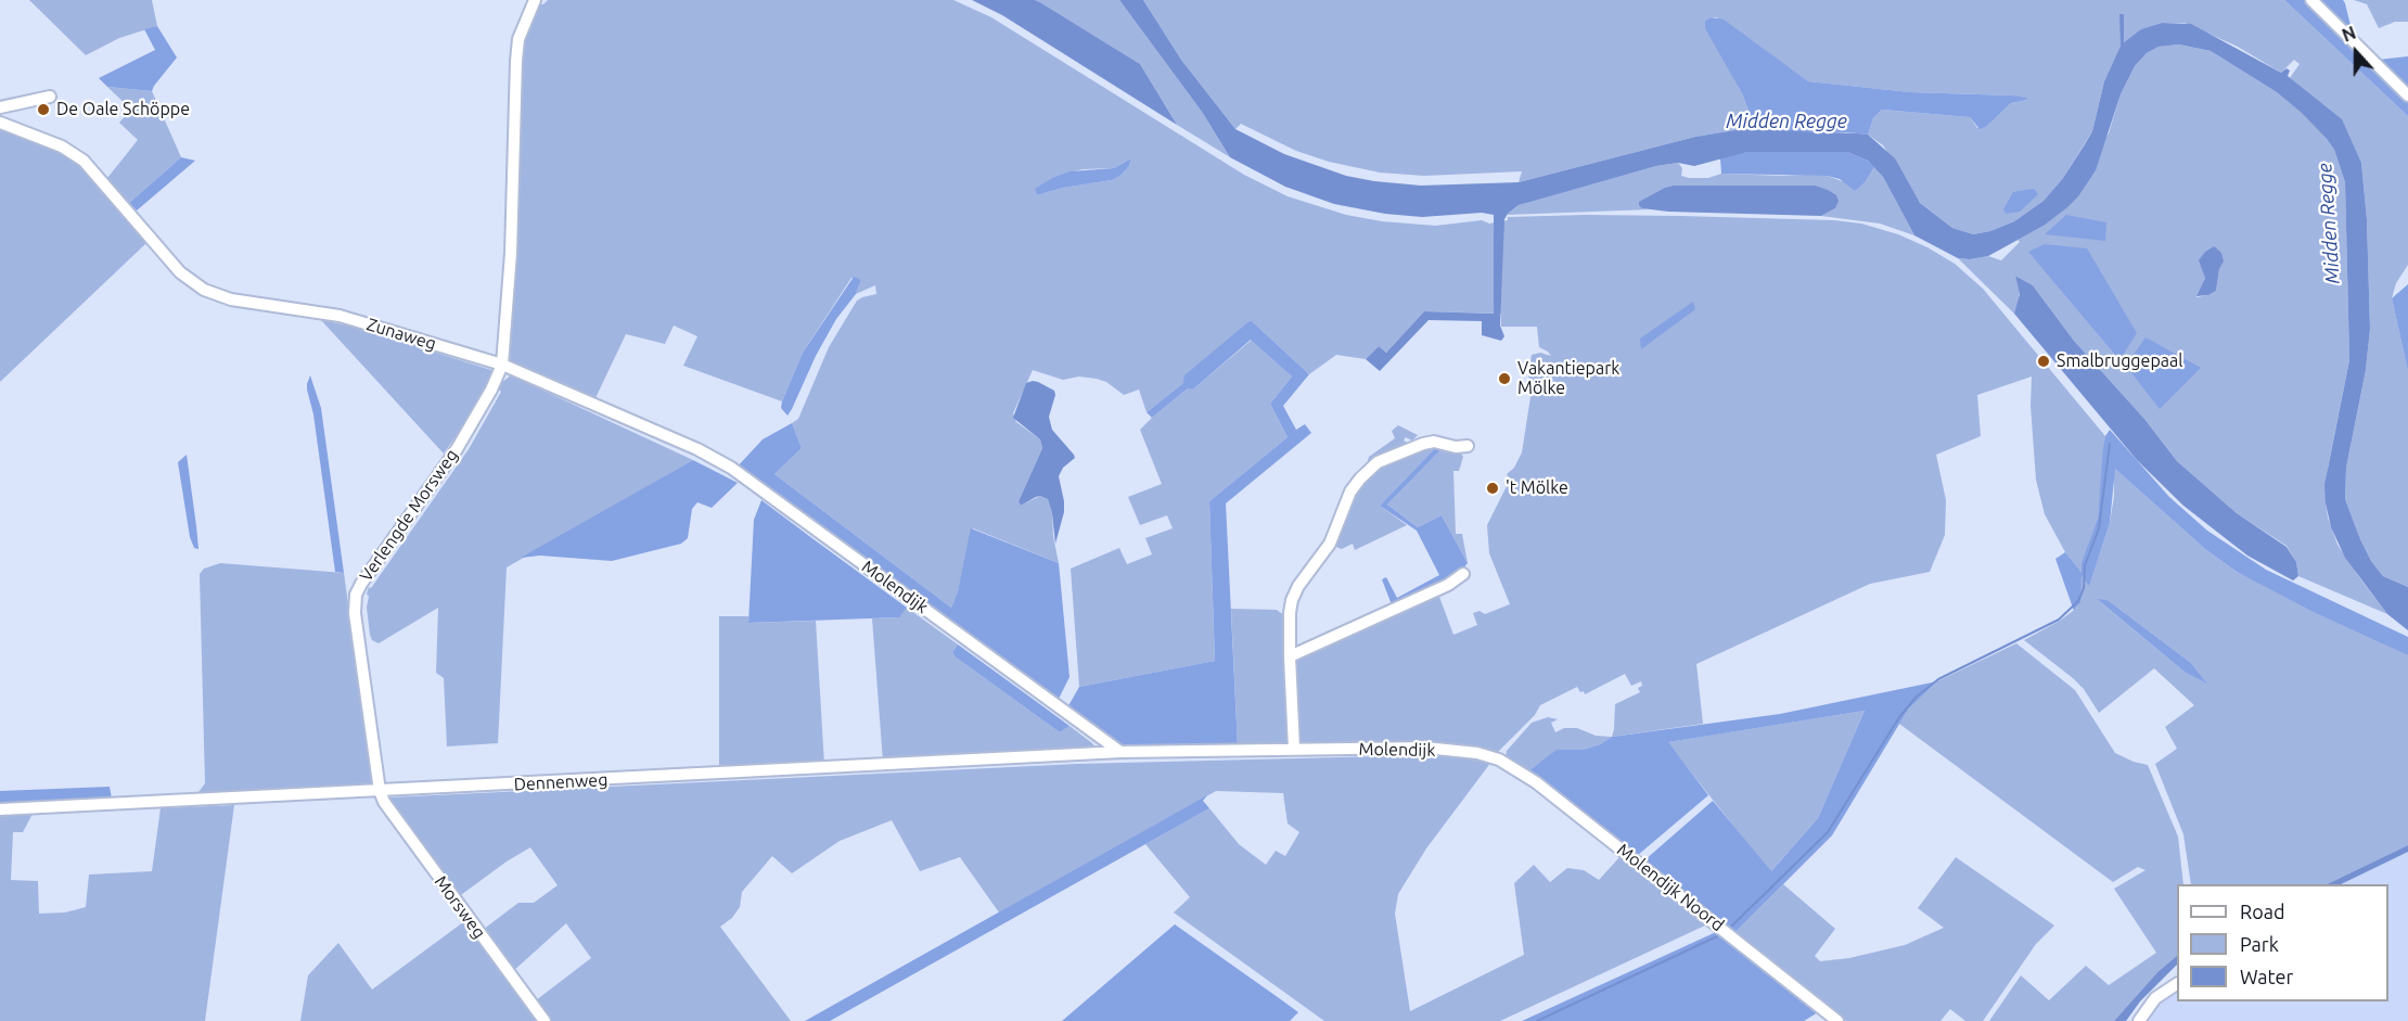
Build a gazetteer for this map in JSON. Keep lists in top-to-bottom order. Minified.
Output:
{"streets":{"street":["Zunaweg","Verlengde Morsweg","Molendijk","Dennenweg","Molendijk Noord","Morsweg"]},"crossings":[["Zunaweg","Verlengde Morsweg"],["Zunaweg","Molendijk"],["Verlengde Morsweg","Molendijk"],["Verlengde Morsweg","Dennenweg"],["Verlengde Morsweg","Morsweg"],["Molendijk","Dennenweg"],["Molendijk","Molendijk Noord"],["Dennenweg","Morsweg"]],"water":["Midden Regge"],"places":["De Oale Schöppe","Smalbruggepaal","Vakantiepark Mölke","'t Mölke"],"legend":["Road","Park","Water"],"north":"top"}
